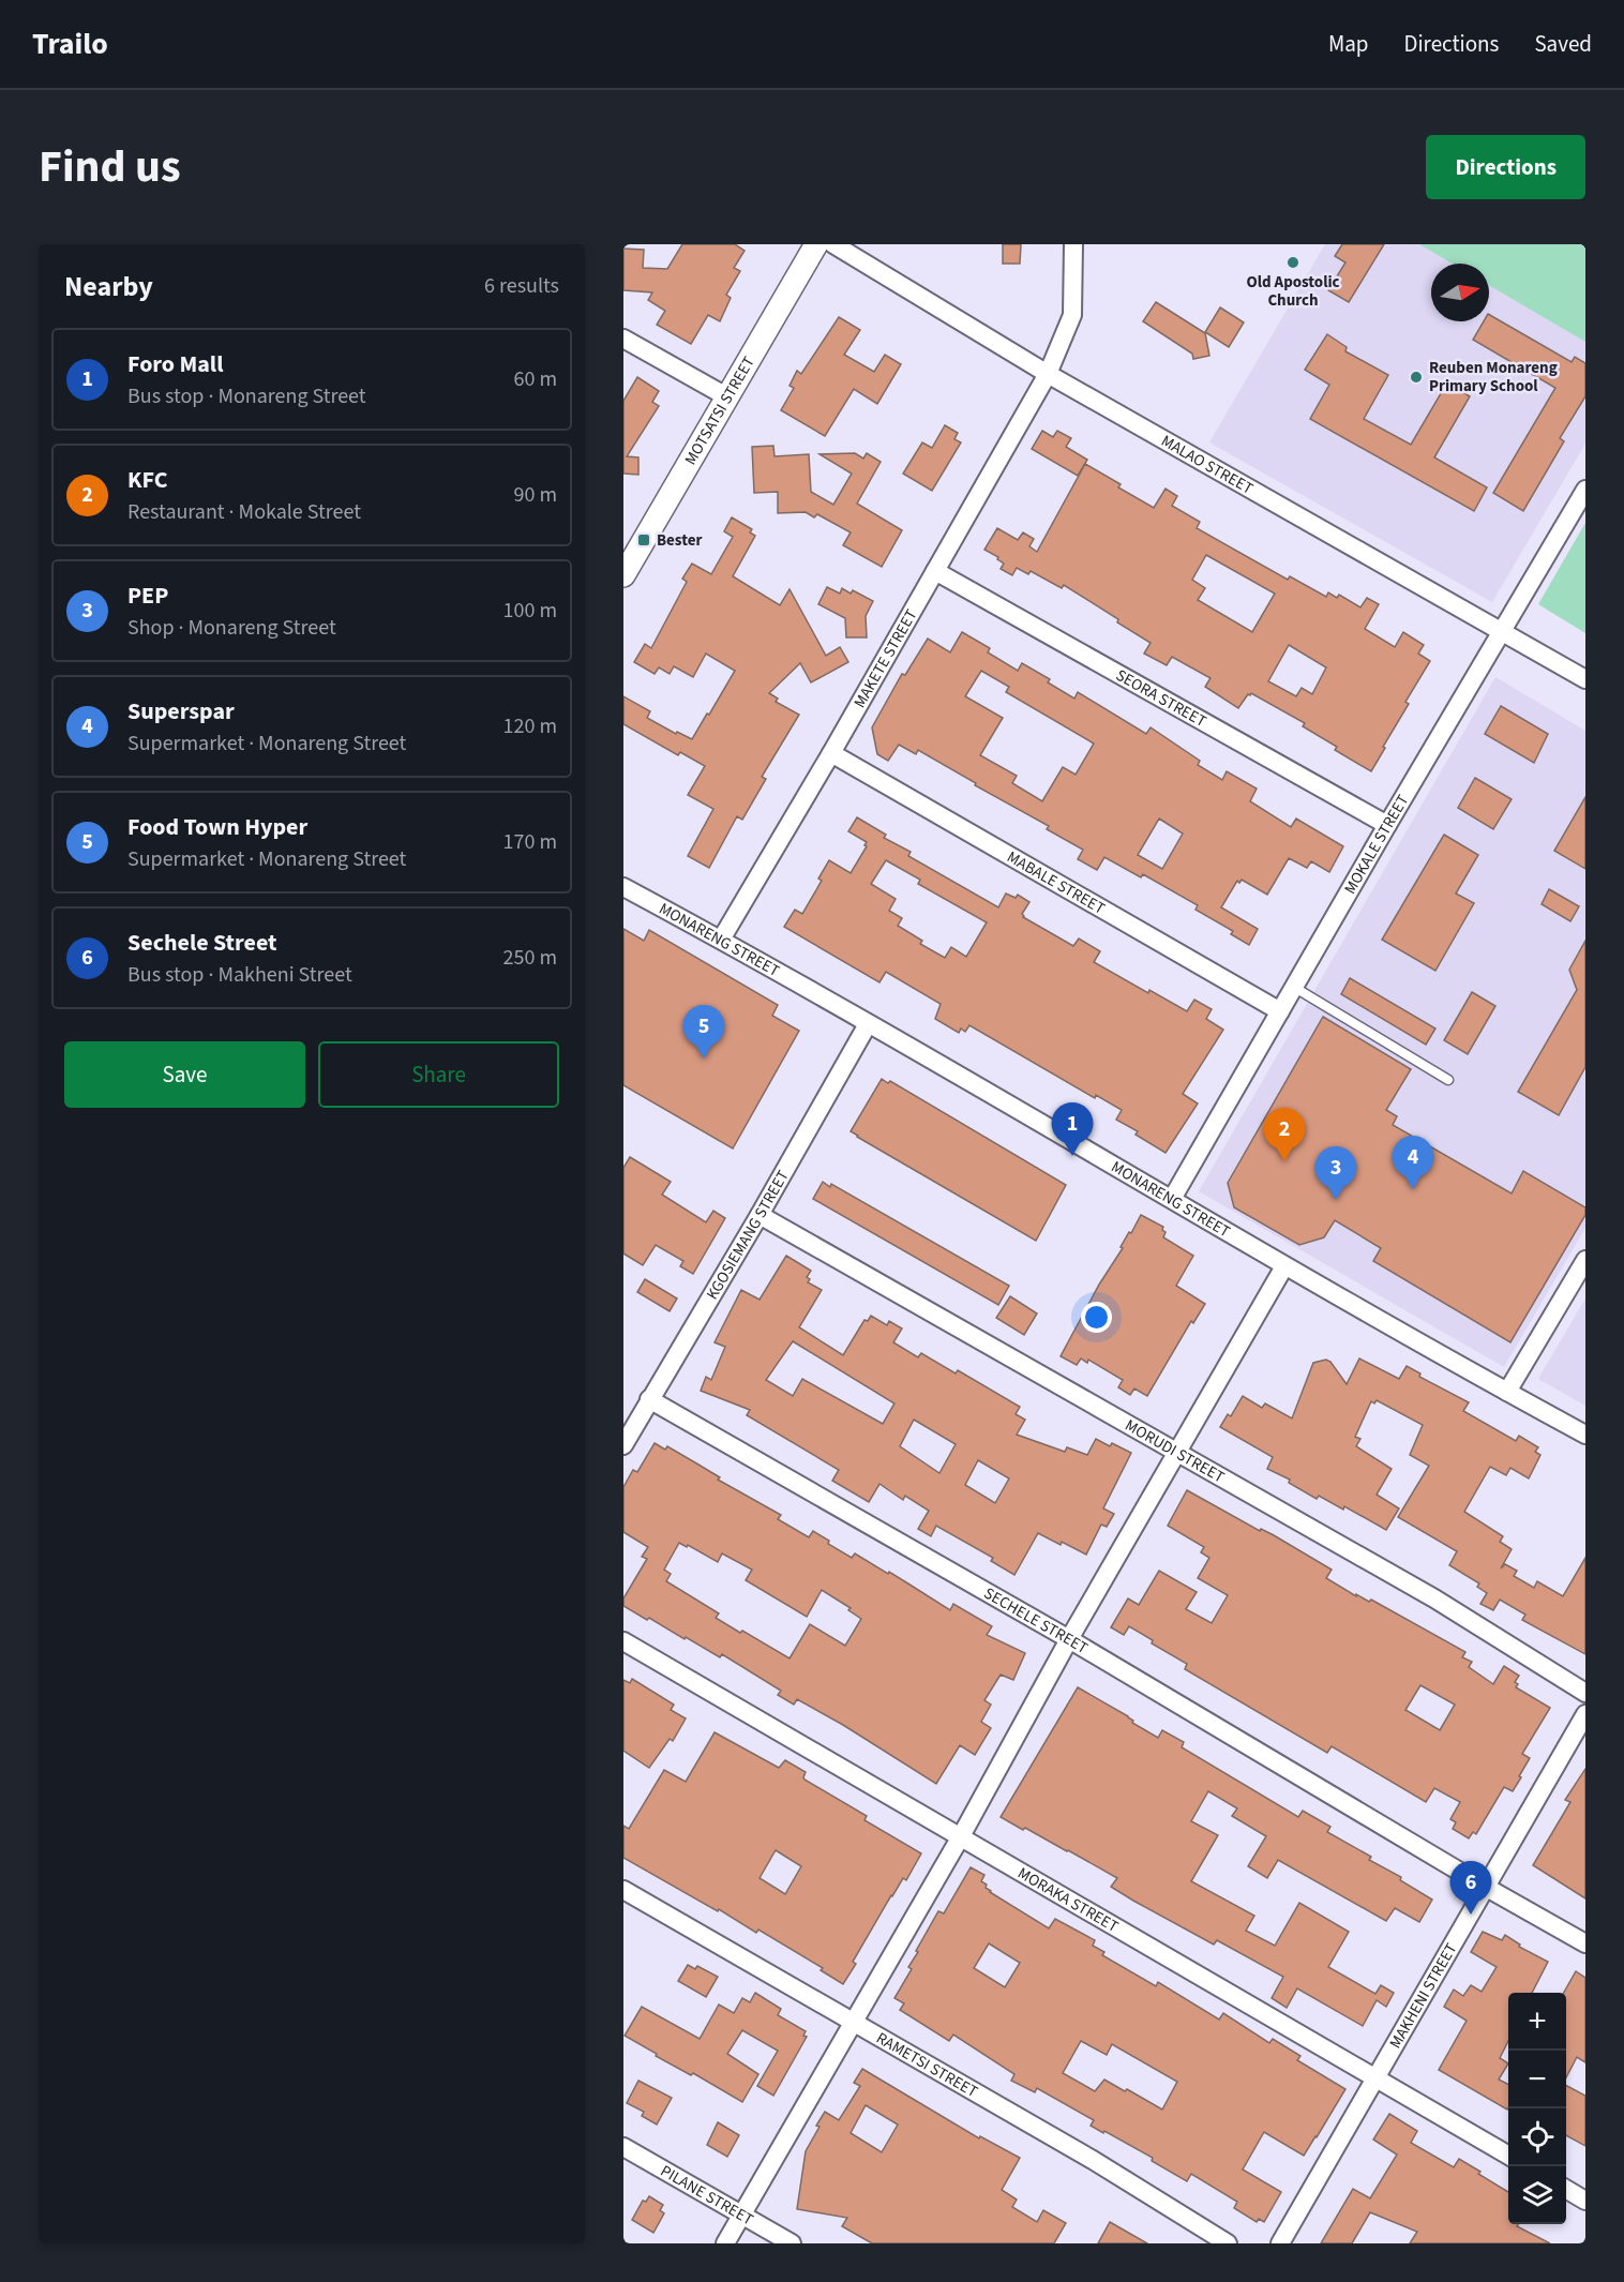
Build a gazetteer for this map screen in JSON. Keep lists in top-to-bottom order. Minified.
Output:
{"streets":{"street":["MOTSATSI STREET","MALAO STREET","MAKETE STREET","SEORA STREET","MOKALE STREET","MABALE STREET","MONARENG STREET","KGOSIEMANG STREET","MORUDI STREET","SECHELE STREET","MORAKA STREET","MAKHENI STREET","RAMETSI STREET","PILANE STREET"]},"crossings":[["MALAO STREET","MAKETE STREET"],["MALAO STREET","MOKALE STREET"],["MAKETE STREET","SEORA STREET"],["MAKETE STREET","MABALE STREET"],["MAKETE STREET","MONARENG STREET"],["SEORA STREET","MOKALE STREET"],["MOKALE STREET","MABALE STREET"],["MOKALE STREET","MONARENG STREET"],["MONARENG STREET","KGOSIEMANG STREET"],["KGOSIEMANG STREET","MORUDI STREET"],["KGOSIEMANG STREET","SECHELE STREET"],["SECHELE STREET","MAKHENI STREET"],["MORAKA STREET","MAKHENI STREET"]],"places":{"other":["Old Apostolic Church","Reuben Monareng Primary School"],"transit":["Bester"]},"north":"right","page":{"header":"Trailo","nav":["Map","Directions","Saved"],"title":"Find us","buttons":["Directions",["Save","Share"]],"heading":["Nearby","6 results"],"list":[{"mark":"1","name":"Foro Mall","note":"Bus stop · Monareng Street","value":"60 m"},{"mark":"2","name":"KFC","note":"Restaurant · Mokale Street","value":"90 m"},{"mark":"3","name":"PEP","note":"Shop · Monareng Street","value":"100 m"},{"mark":"4","name":"Superspar","note":"Supermarket · Monareng Street","value":"120 m"},{"mark":"5","name":"Food Town Hyper","note":"Supermarket · Monareng Street","value":"170 m"},{"mark":"6","name":"Sechele Street","note":"Bus stop · Makheni Street","value":"250 m"}],"pins":["5","1","2","4","3","6"],"map_buttons":["+","−"]}}
